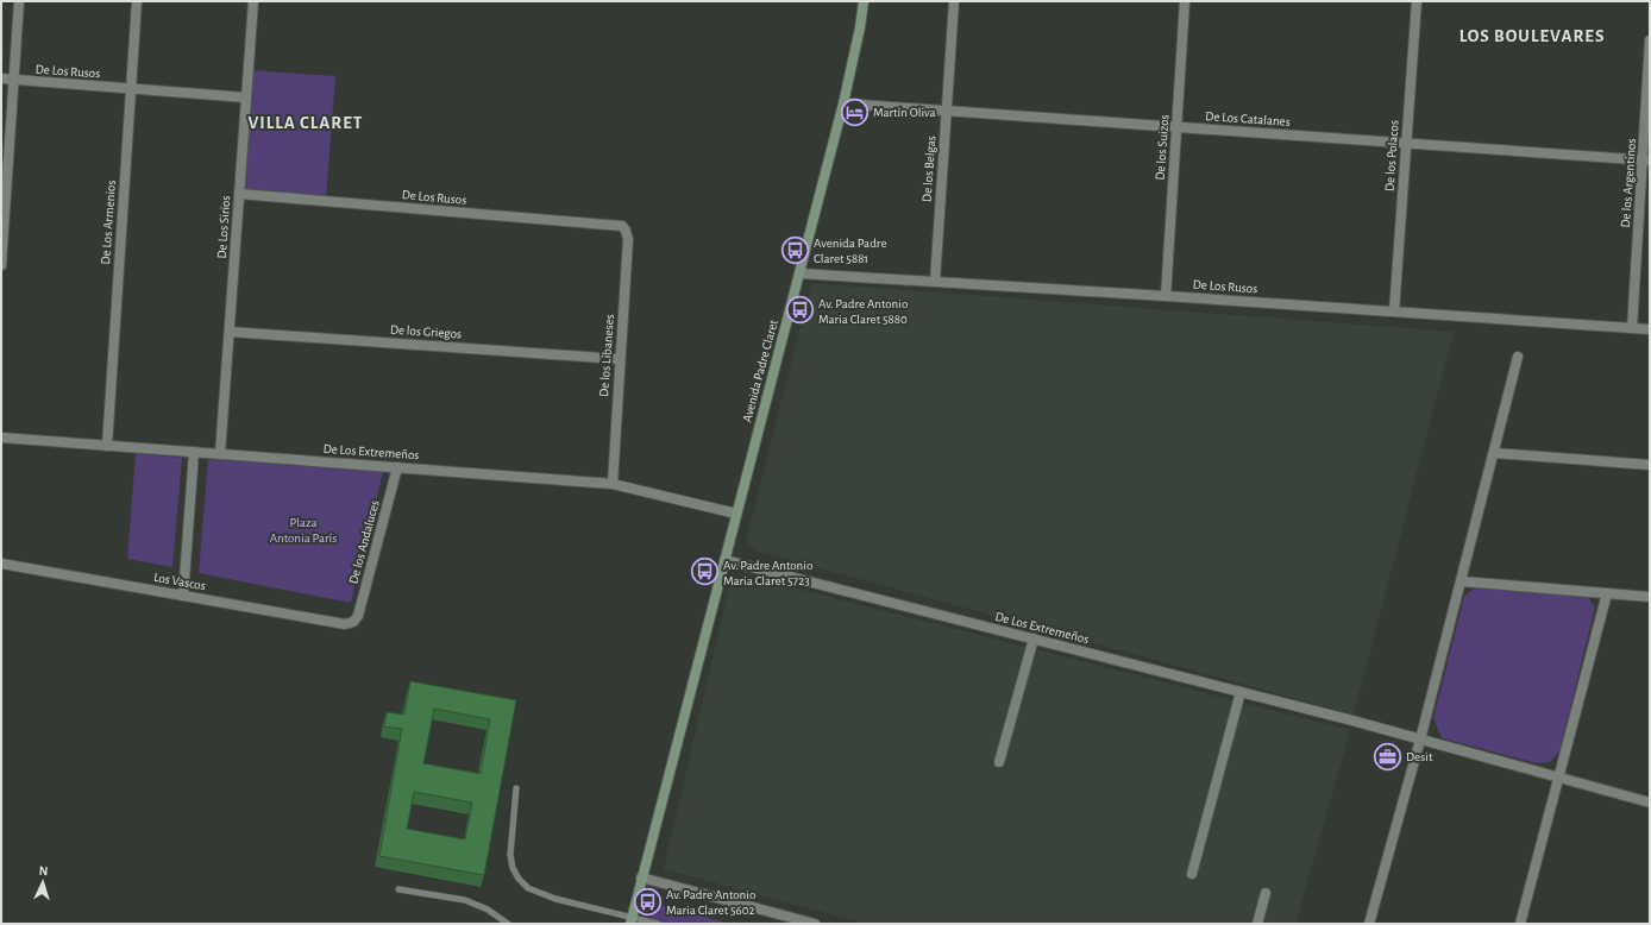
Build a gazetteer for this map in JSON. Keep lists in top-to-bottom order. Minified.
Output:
{"streets":{"main road":["Avenida Padre Claret"],"street":["De Los Rusos","De Los Catalanes","De los Suizos","De los Polacos","De los Belgas","De los Argentinos","De Los Armenios","De Los Sirios","De los Griegos","De los Libaneses","De Los Extremeños","De los Andaluces","Los Vascos"]},"crossings":[["De Los Rusos","De los Suizos"],["De Los Rusos","De los Polacos"],["De Los Rusos","De los Belgas"],["De Los Rusos","De los Argentinos"],["De Los Rusos","De Los Armenios"],["De Los Rusos","De Los Sirios"],["De Los Rusos","De los Libaneses"],["De Los Rusos","Avenida Padre Claret"],["De Los Catalanes","De los Suizos"],["De Los Catalanes","De los Polacos"],["De Los Catalanes","De los Belgas"],["De Los Catalanes","De los Argentinos"],["De Los Catalanes","Avenida Padre Claret"],["De Los Armenios","De Los Extremeños"],["De Los Sirios","De los Griegos"],["De Los Sirios","De Los Extremeños"],["De los Griegos","De los Libaneses"],["De los Libaneses","De Los Extremeños"],["Avenida Padre Claret","De Los Extremeños"],["De Los Extremeños","De los Andaluces"],["De los Andaluces","Los Vascos"]],"districts":["LOS BOULEVARES","VILLA CLARET"],"parks":["Plaza Antonia París"],"places":{"hotel":["Martín Oliva"],"bus stop":["Avenida Padre Claret 5881","Av. Padre Antonio Maria Claret 5880","Av. Padre Antonio Maria Claret 5723","Av. Padre Antonio Maria Claret 5602"],"office":["Desit"]},"north":"top"}
